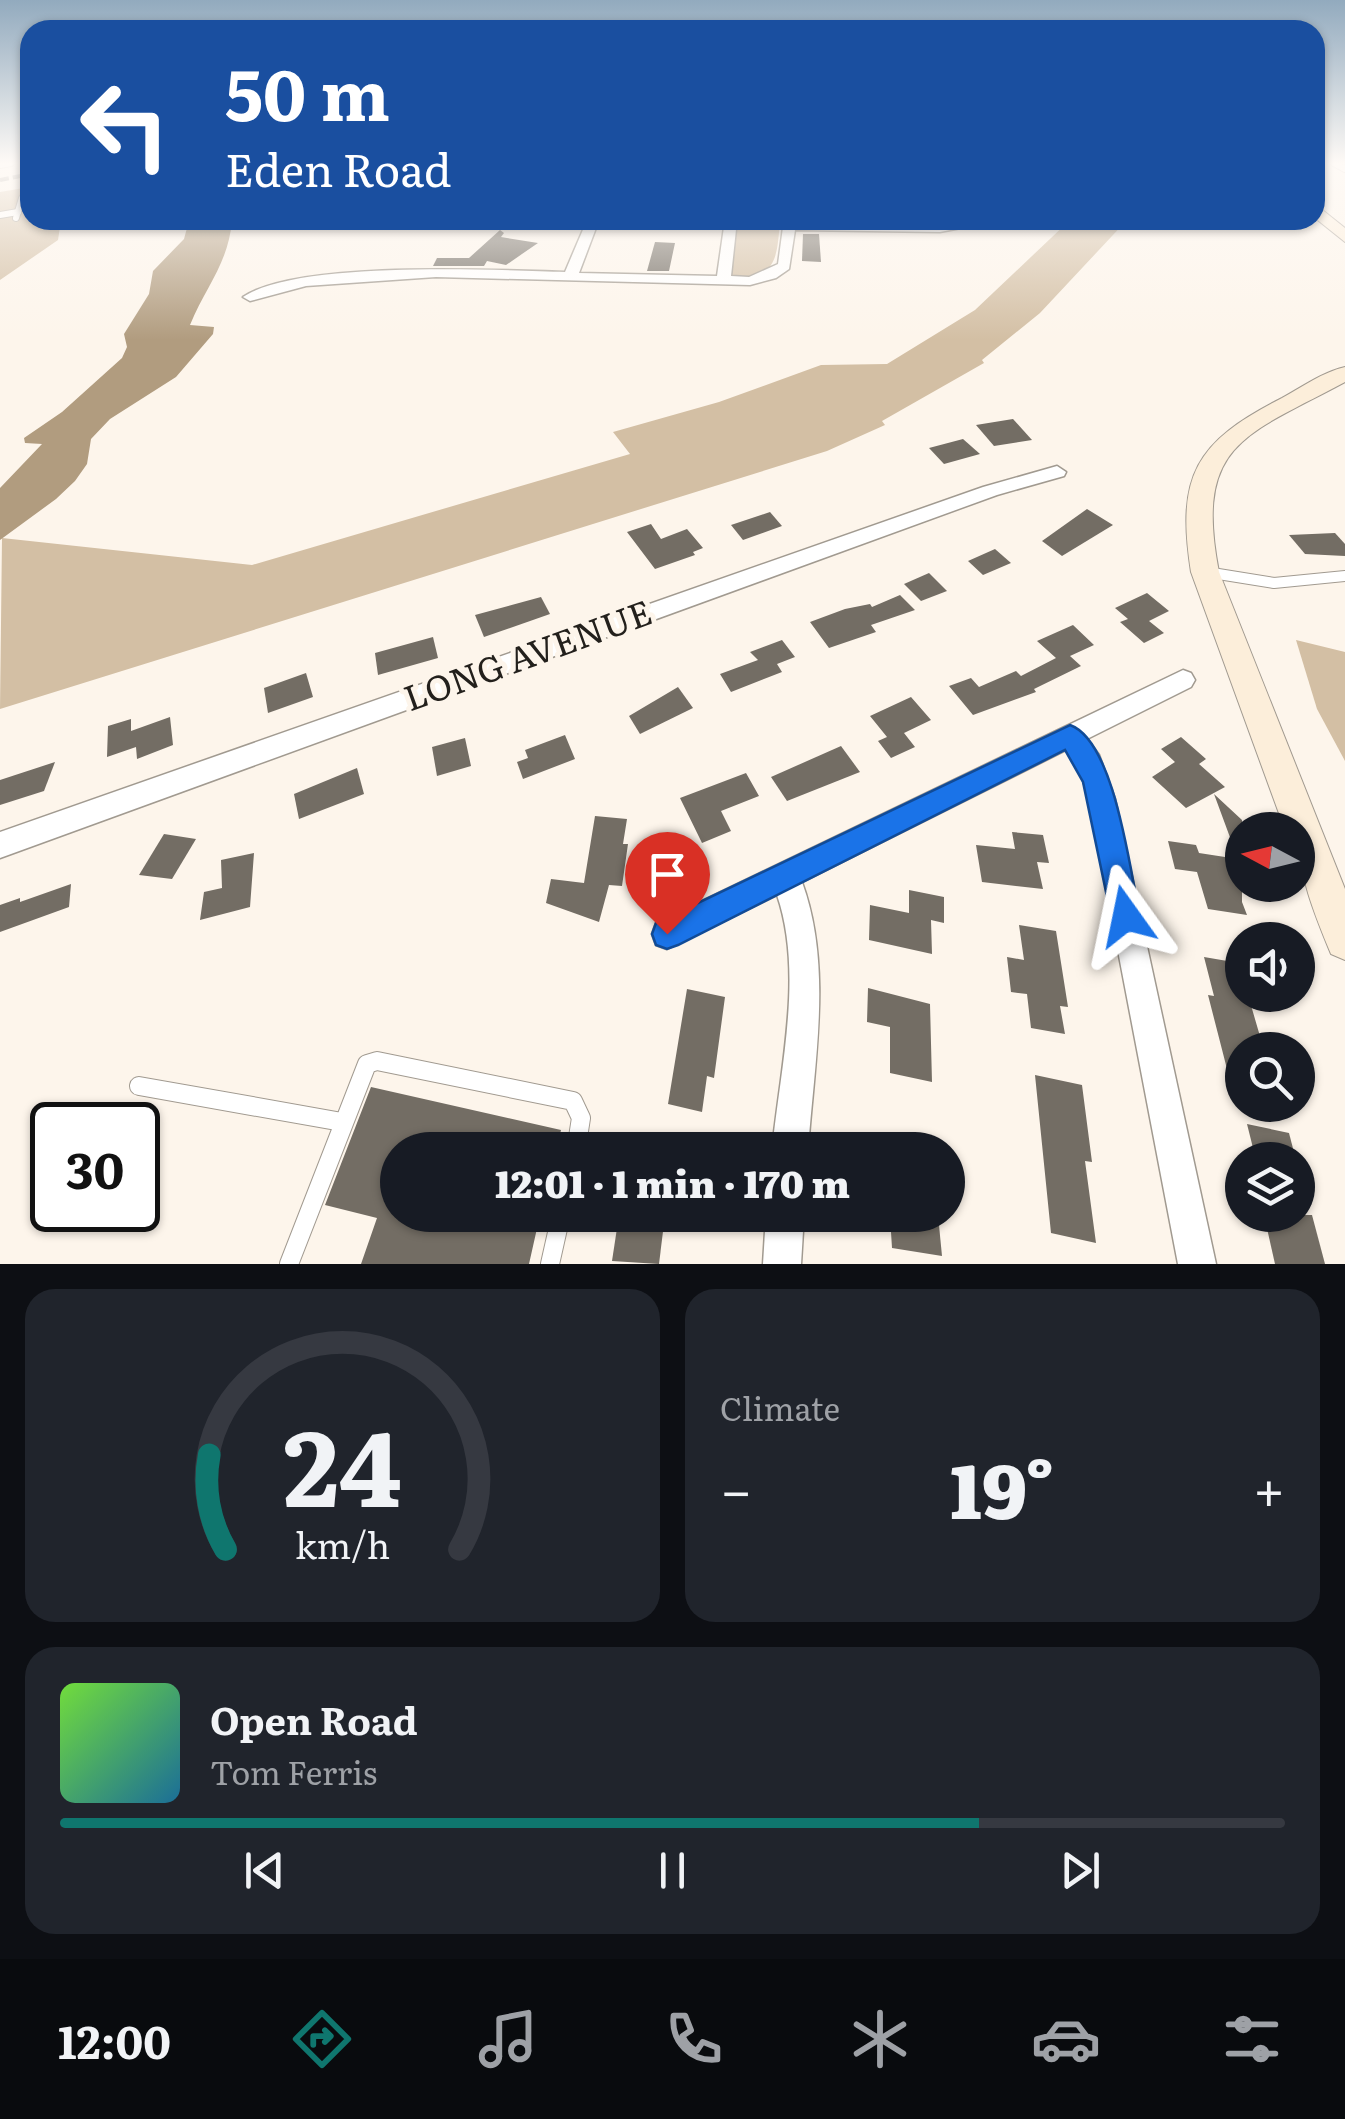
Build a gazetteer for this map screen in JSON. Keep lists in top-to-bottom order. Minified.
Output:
{"streets":{"street":["LONG AVENUE"]},"north":"left","page":{"turn":["50 m","Eden Road"],"limit":"30","trip":"12:01 · 1 min · 170 m","tile":"Climate","heat":["−","19°","+"],"song":["Open Road","Tom Ferris"],"tabs":"12:00","gauge":["24","km/h"]}}
